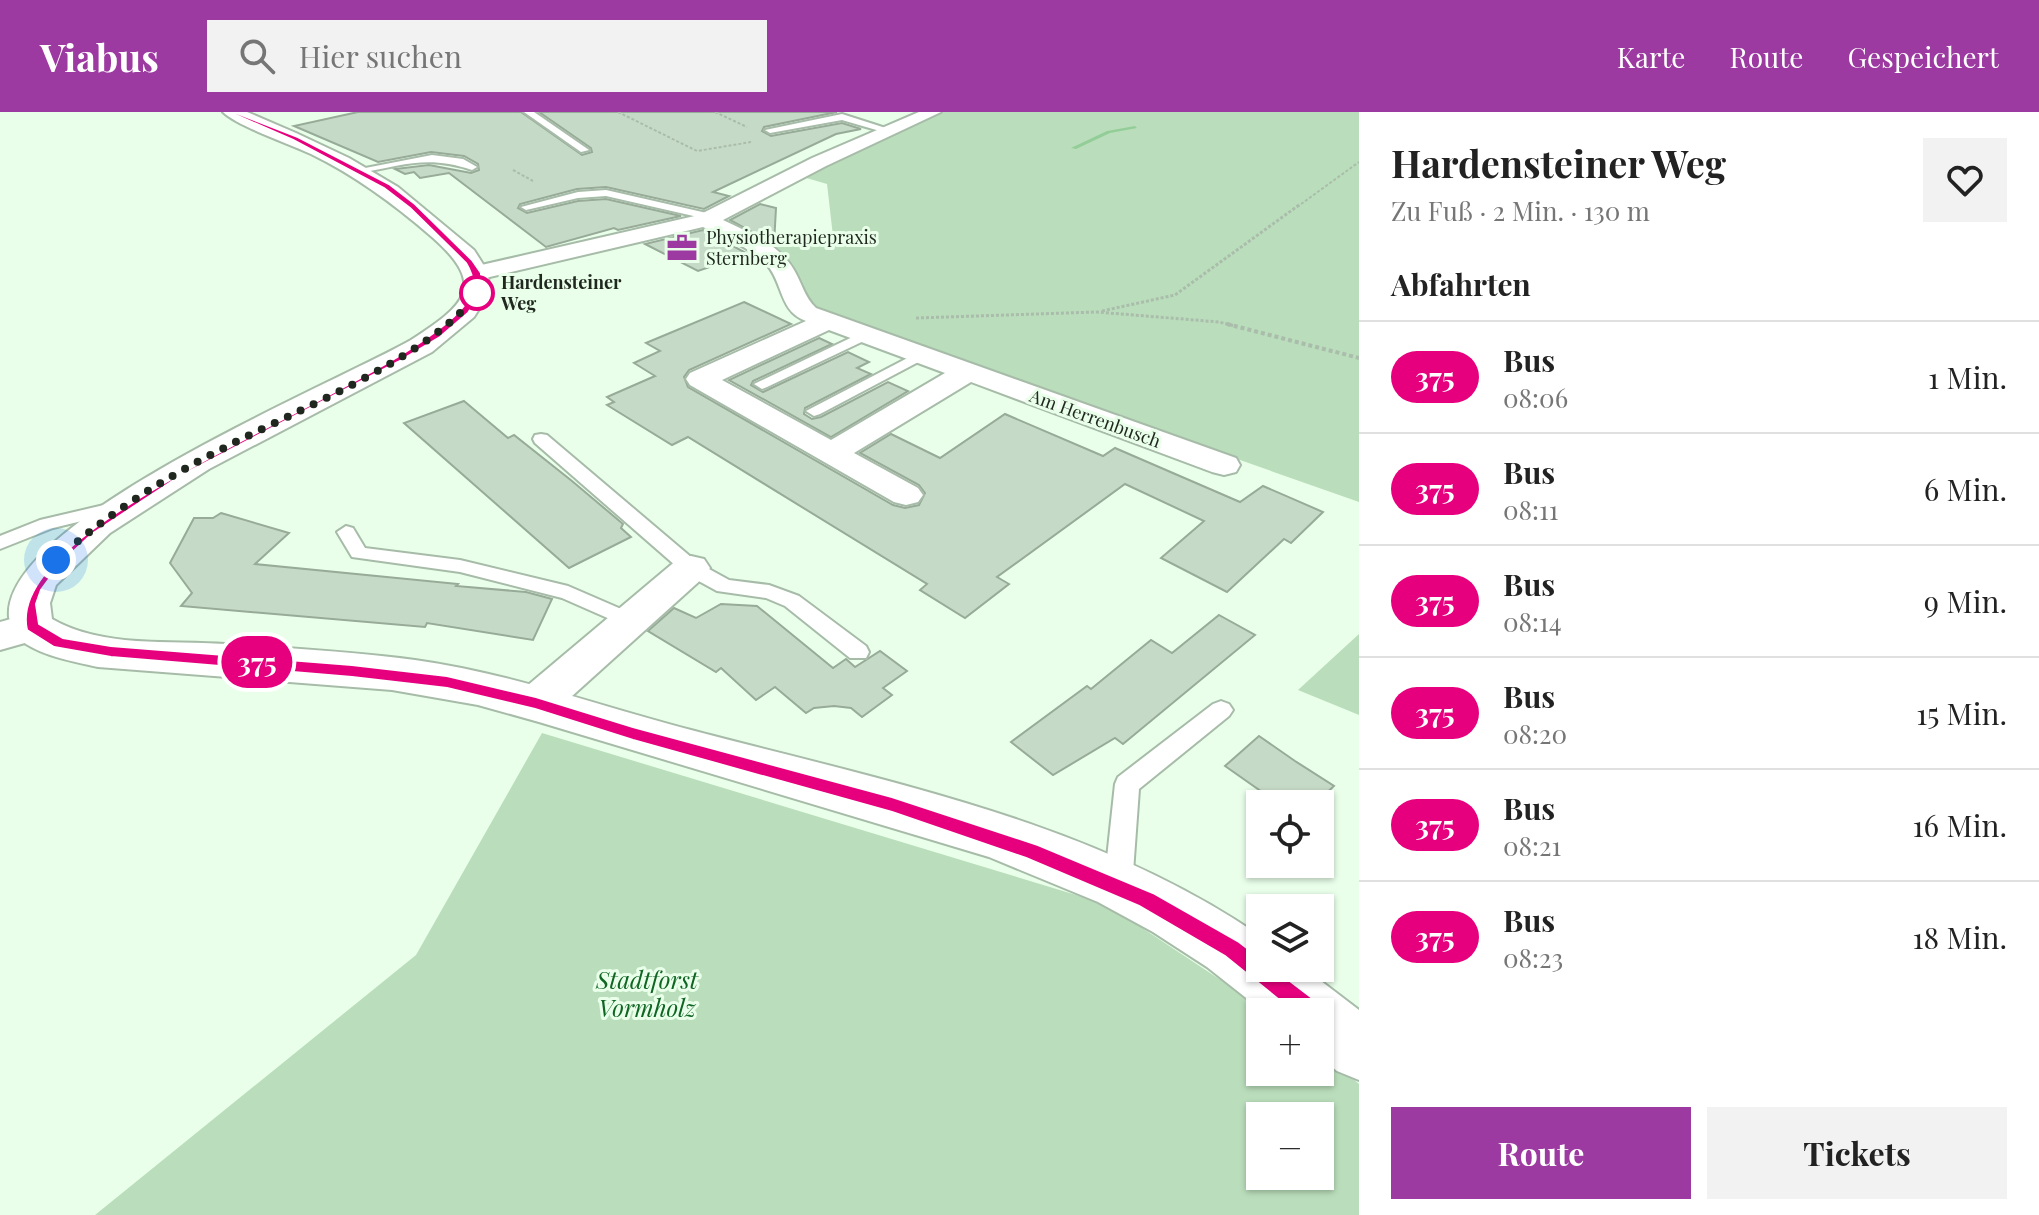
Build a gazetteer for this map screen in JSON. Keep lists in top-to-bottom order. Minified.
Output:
{"streets":{"street":["Am Herrenbusch"]},"parks":["Stadtforst Vormholz"],"places":{"office":["Physiotherapiepraxis Sternberg"],"other":["Hardensteiner Weg"]},"lines":["bus line 375"],"page":{"header":"Viabus","search":"Hier suchen","nav":["Karte","Route","Gespeichert"],"on_map":"375","heading":[["Hardensteiner Weg","Zu Fuß · 2 Min. · 130 m"],"Abfahrten"],"list":[{"mark":"375","name":"Bus","note":"08:06","value":"1 Min."},{"mark":"375","name":"Bus","note":"08:11","value":"6 Min."},{"mark":"375","name":"Bus","note":"08:14","value":"9 Min."},{"mark":"375","name":"Bus","note":"08:20","value":"15 Min."},{"mark":"375","name":"Bus","note":"08:21","value":"16 Min."},{"mark":"375","name":"Bus","note":"08:23","value":"18 Min."}],"map_buttons":["+","−"],"buttons":["Route","Tickets"]}}
